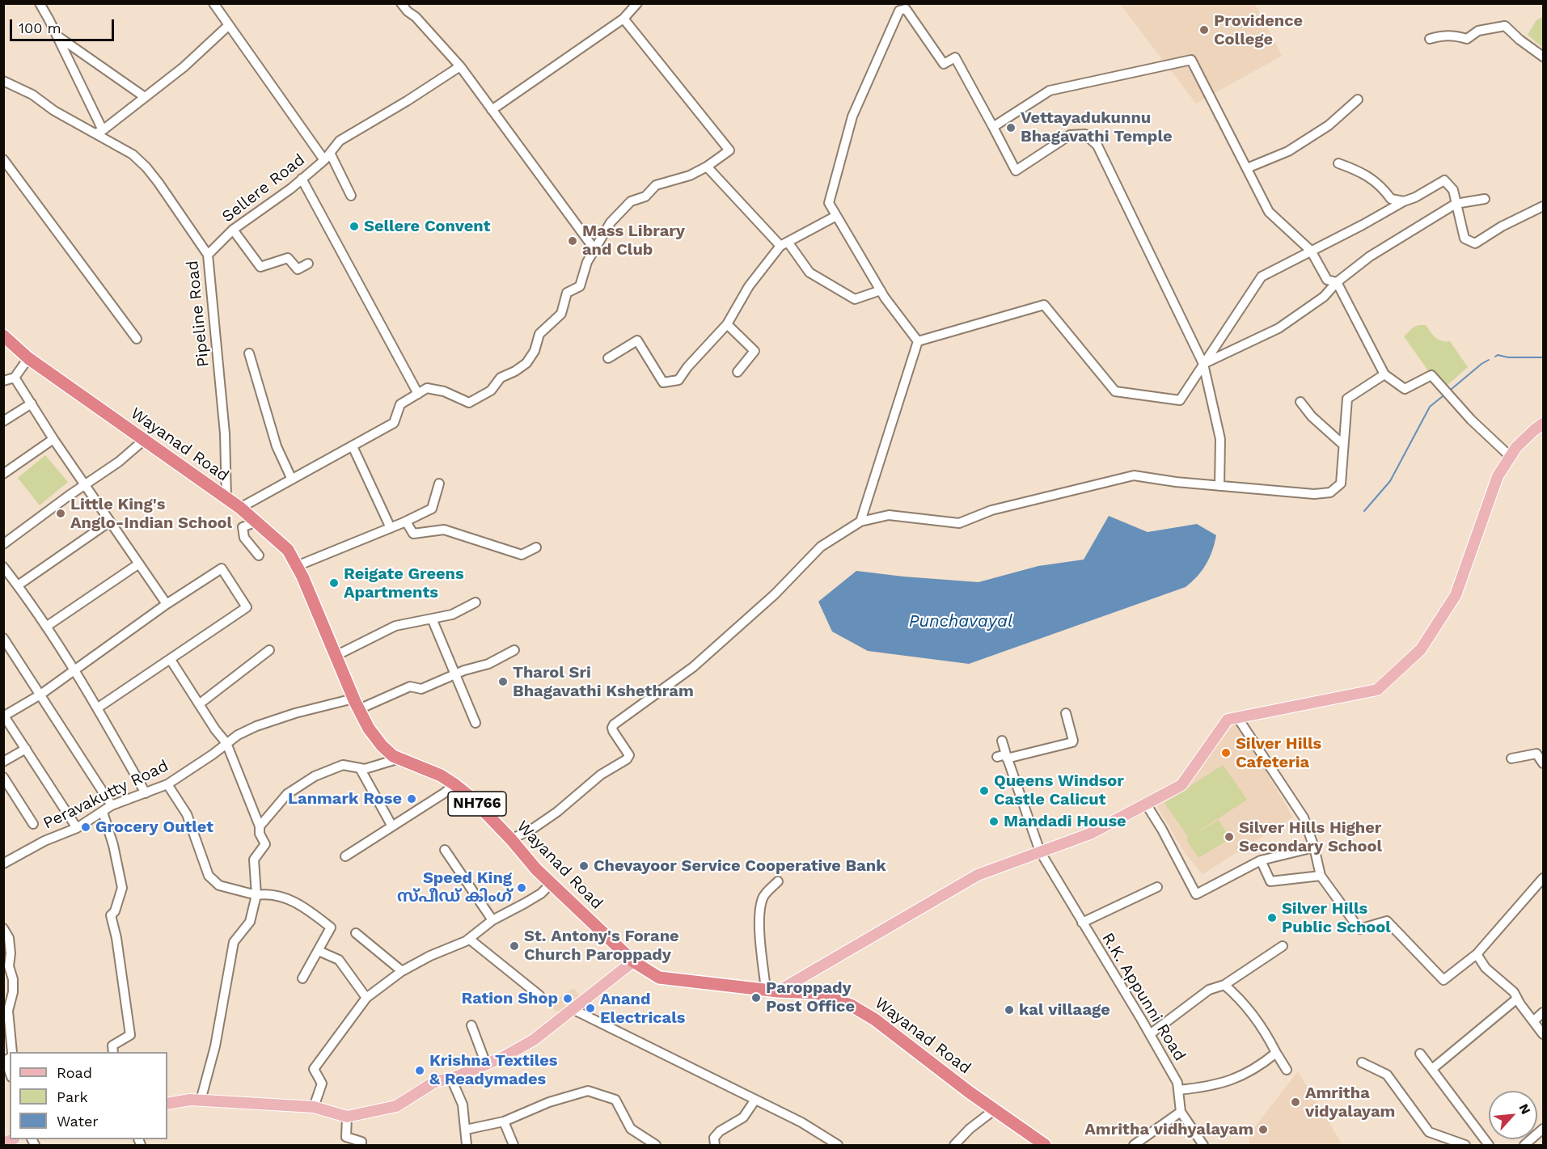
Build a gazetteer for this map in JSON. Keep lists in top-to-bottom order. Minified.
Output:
{"streets":{"highway":["Wayanad Road","NH766"],"street":["Sellere Road","Pipeline Road","Peravakutty Road","R.K. Appunni Road"]},"crossings":[["Sellere Road","Pipeline Road"],["Pipeline Road","Wayanad Road"],["Wayanad Road","Peravakutty Road"]],"water":["Punchavayal"],"places":["Providence College","Vettayadukunnu Bhagavathi Temple","Sellere Convent","Mass Library and Club","Little King's Anglo-Indian School","Reigate Greens Apartments","Tharol Sri Bhagavathi Kshethram","Silver Hills Cafeteria","Queens Windsor Castle Calicut","Lanmark Rose","Mandadi House","Grocery Outlet","Silver Hills Higher Secondary School","Chevayoor Service Cooperative Bank","Speed King സ്പീഡ് കിംഗ്","Silver Hills Public School","St. Antony's Forane Church Paroppady","Paroppady Post Office","Ration Shop","Anand Electricals","kal villaage","Krishna Textiles & Readymades","Amritha vidyalayam","Amritha vidhyalayam"],"legend":["Road","Park","Water"],"scale_bar":"100 m","north":"top right"}
